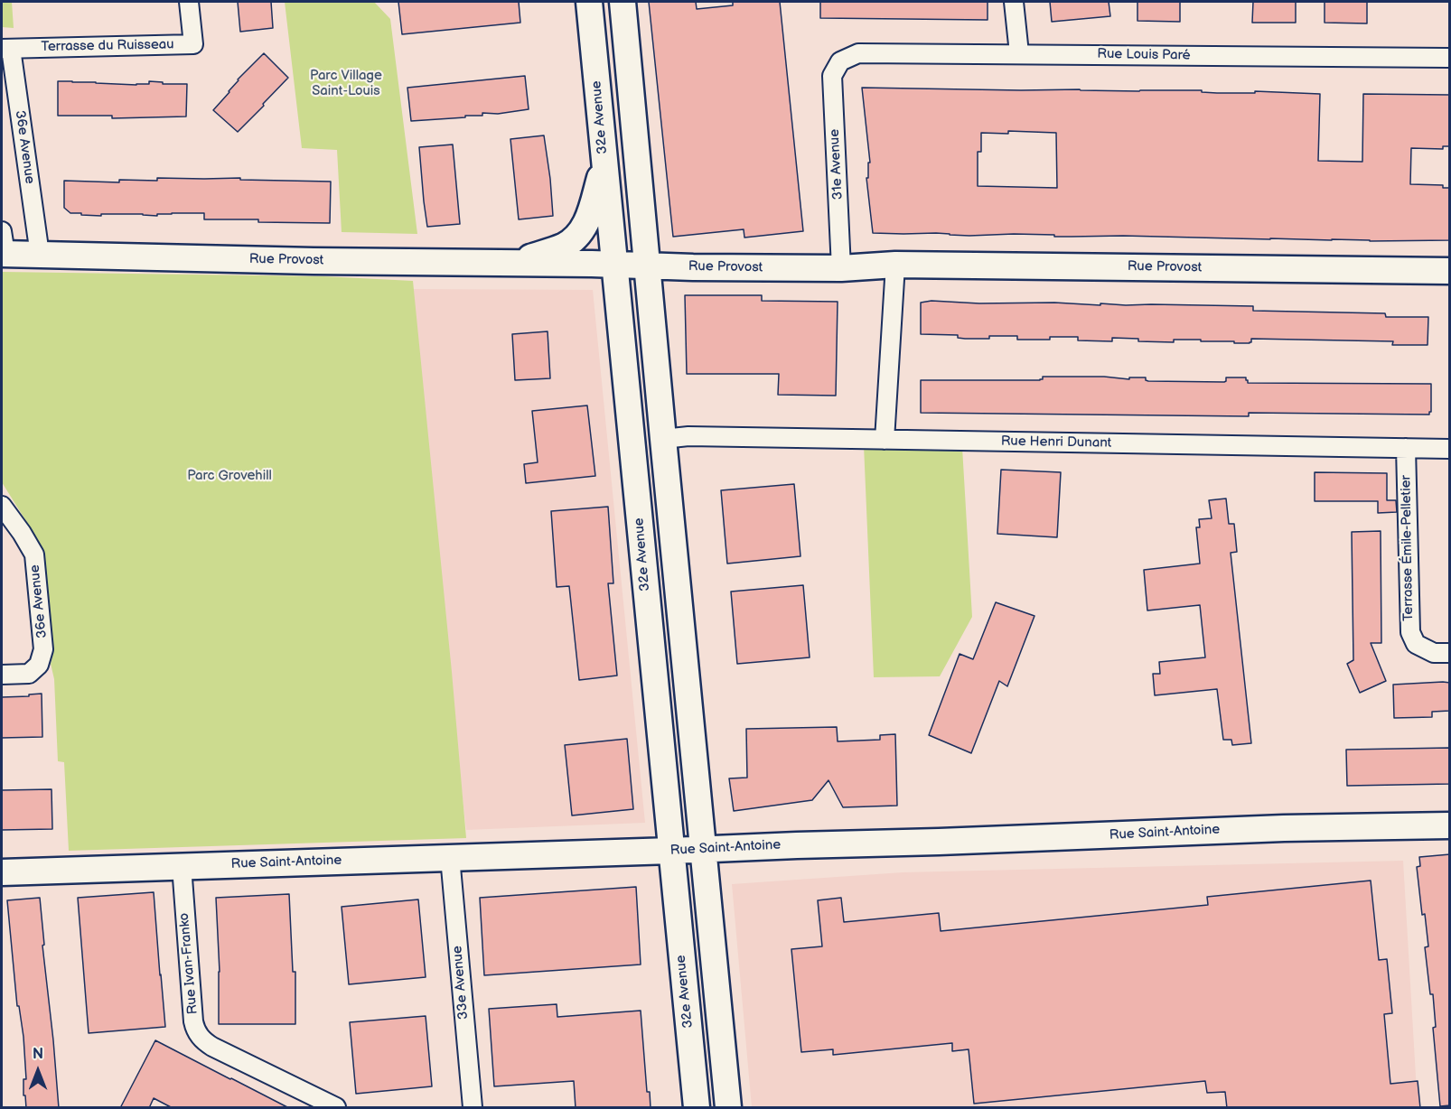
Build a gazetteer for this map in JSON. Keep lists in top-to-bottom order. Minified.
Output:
{"streets":{"street":["Terrasse du Ruisseau","Rue Louis Paré","32e Avenue","36e Avenue","31e Avenue","Rue Provost","Rue Henri Dunant","Terrasse Émile-Pelletier","Rue Saint-Antoine","Rue Ivan-Franko","33e Avenue"]},"crossings":[["Terrasse du Ruisseau","36e Avenue"],["Rue Louis Paré","31e Avenue"],["32e Avenue","Rue Provost"],["32e Avenue","Rue Saint-Antoine"],["36e Avenue","Rue Provost"],["31e Avenue","Rue Provost"],["Rue Henri Dunant","Terrasse Émile-Pelletier"],["Rue Saint-Antoine","Rue Ivan-Franko"],["Rue Saint-Antoine","33e Avenue"]],"parks":["Parc Village Saint-Louis","Parc Grovehill"],"north":"top"}
